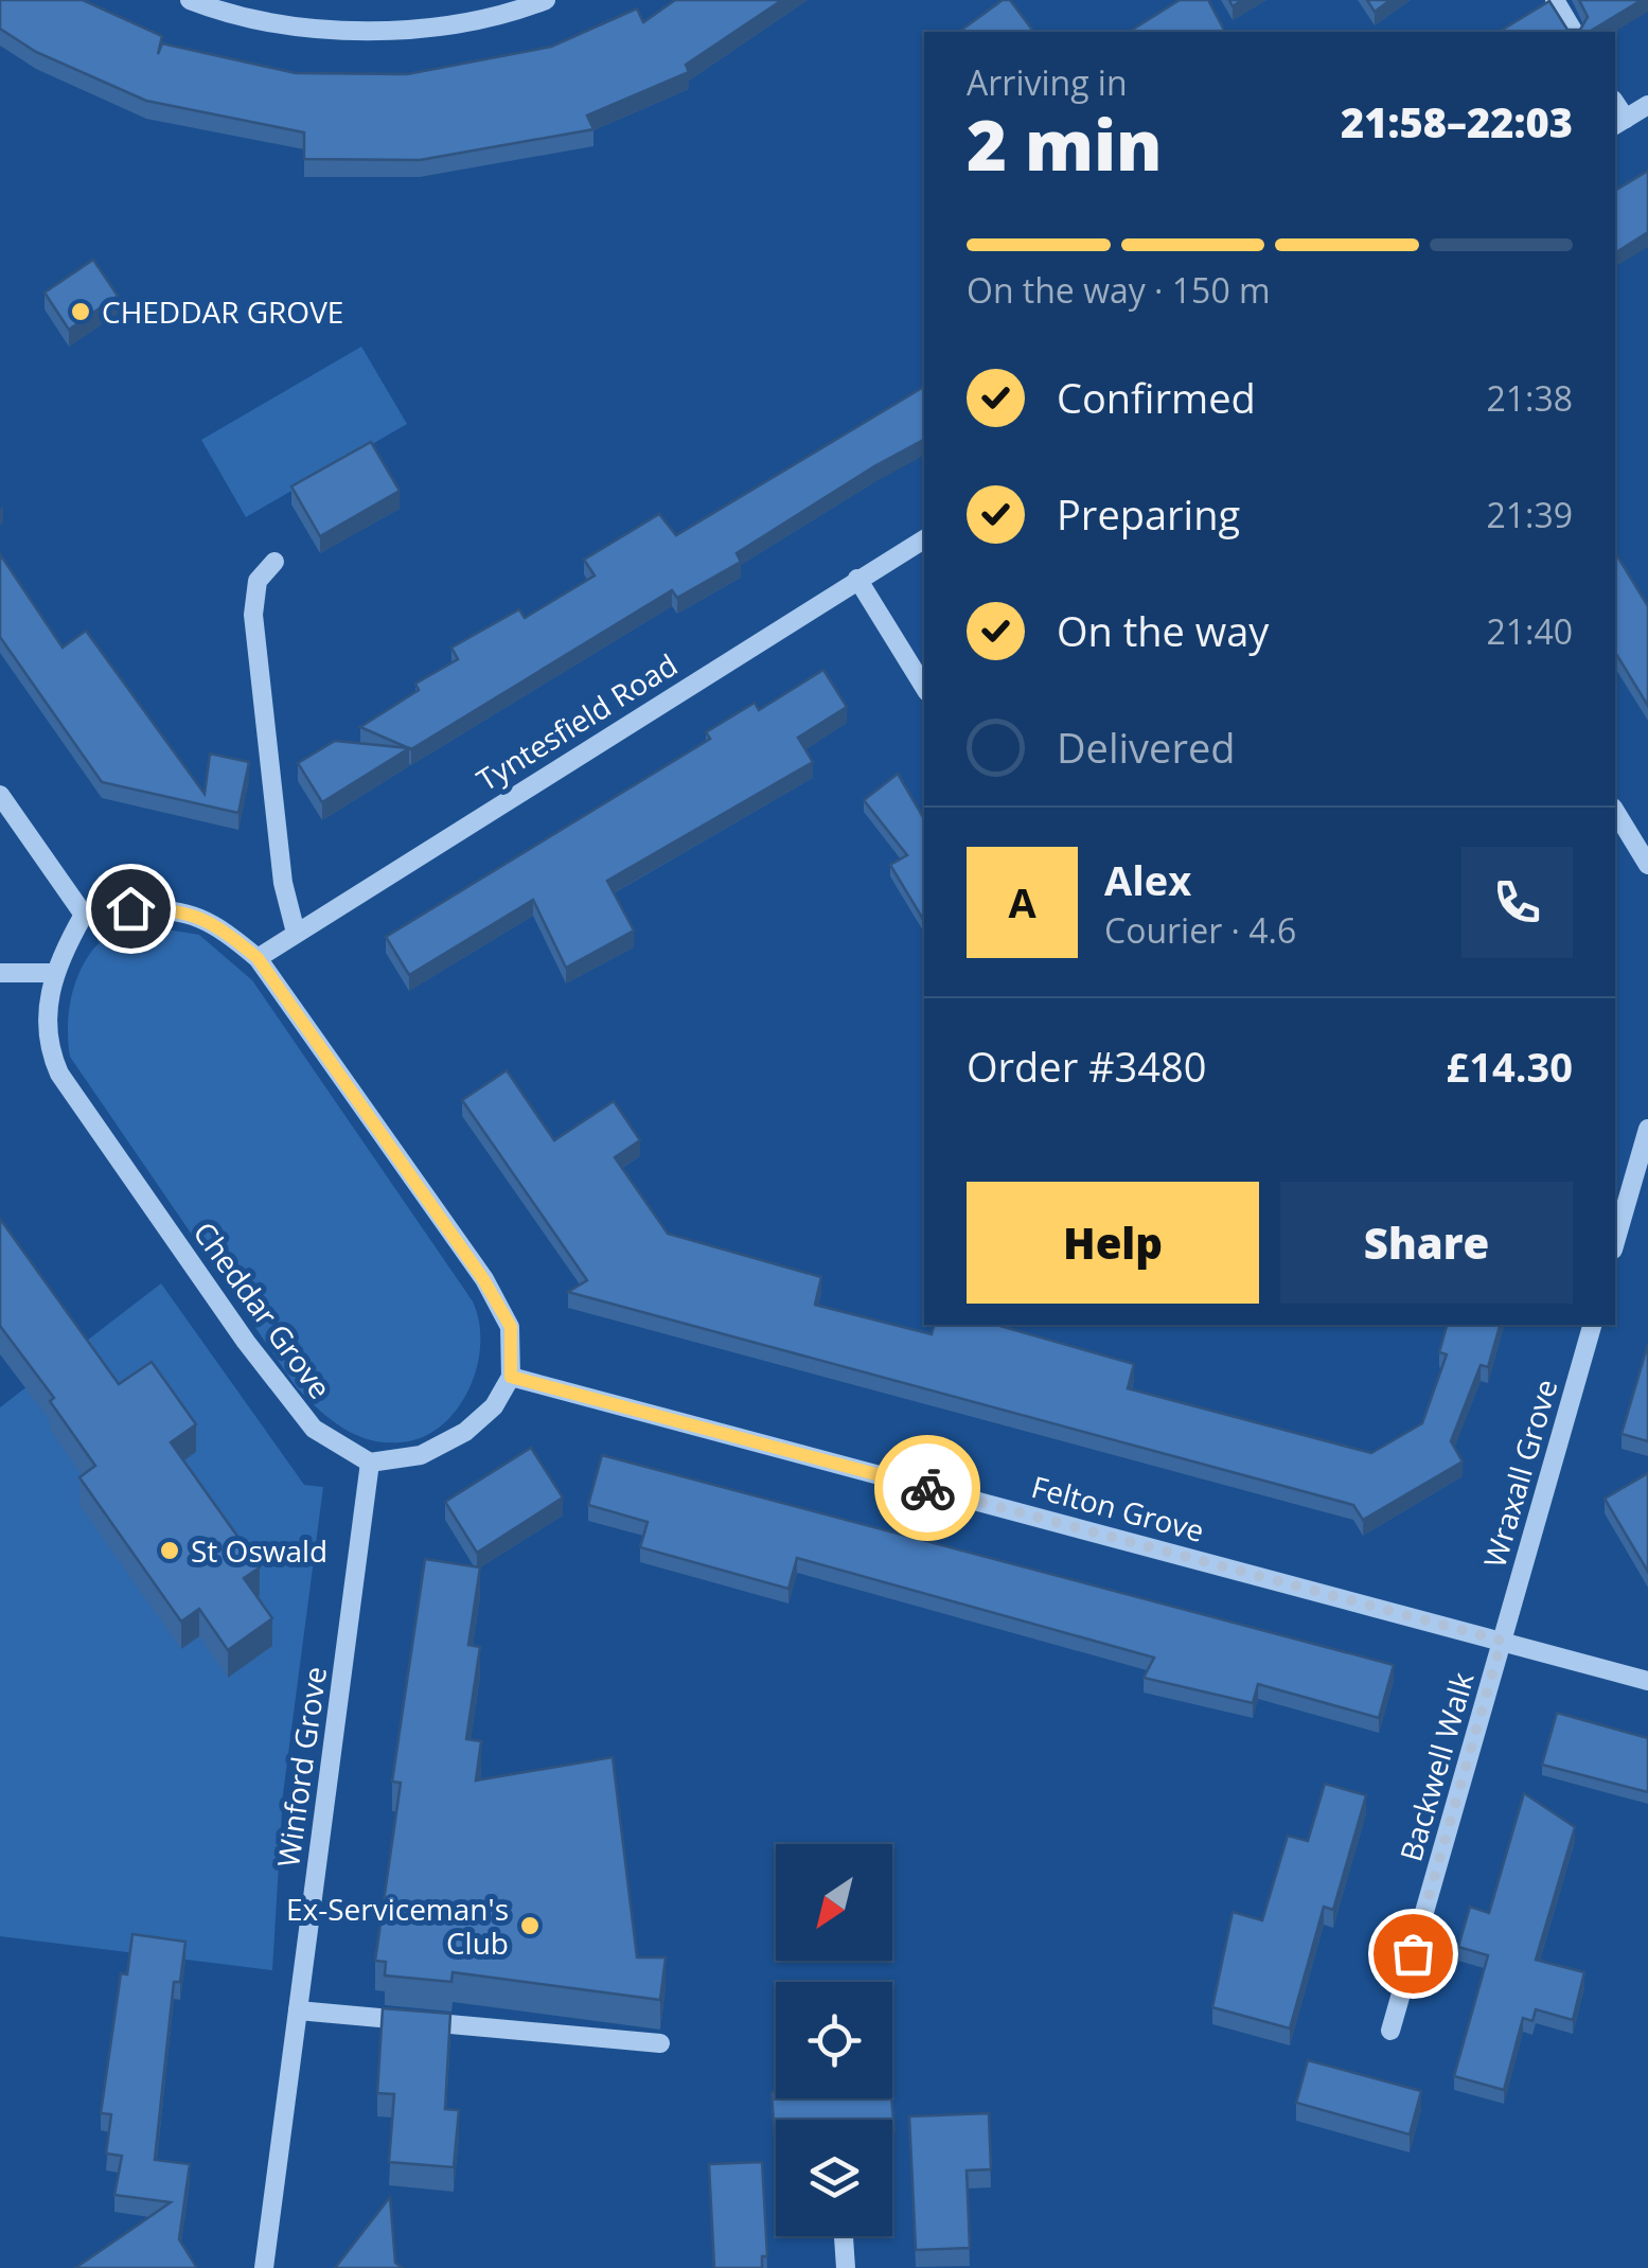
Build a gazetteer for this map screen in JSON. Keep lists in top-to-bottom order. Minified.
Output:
{"streets":{"street":["Tyntesfield Road","Cheddar Grove","Wraxall Grove","Felton Grove","Winford Grove","Backwell Walk"]},"crossings":[["Cheddar Grove","Winford Grove"],["Wraxall Grove","Felton Grove"],["Wraxall Grove","Backwell Walk"],["Felton Grove","Backwell Walk"]],"places":["CHEDDAR GROVE","St Oswald","Ex-Serviceman's Club"],"north":"bottom left","page":{"heading":["2 min","Arriving in","21:58–22:03"],"panel":["Alex","Courier · 4.6","Order #3480","£14.30"],"bar":"On the way · 150 m","list":[["Confirmed","21:38"],["Preparing","21:39"],["On the way","21:40"],"Delivered"],"round":"A","buttons":["Help","Share"]}}
